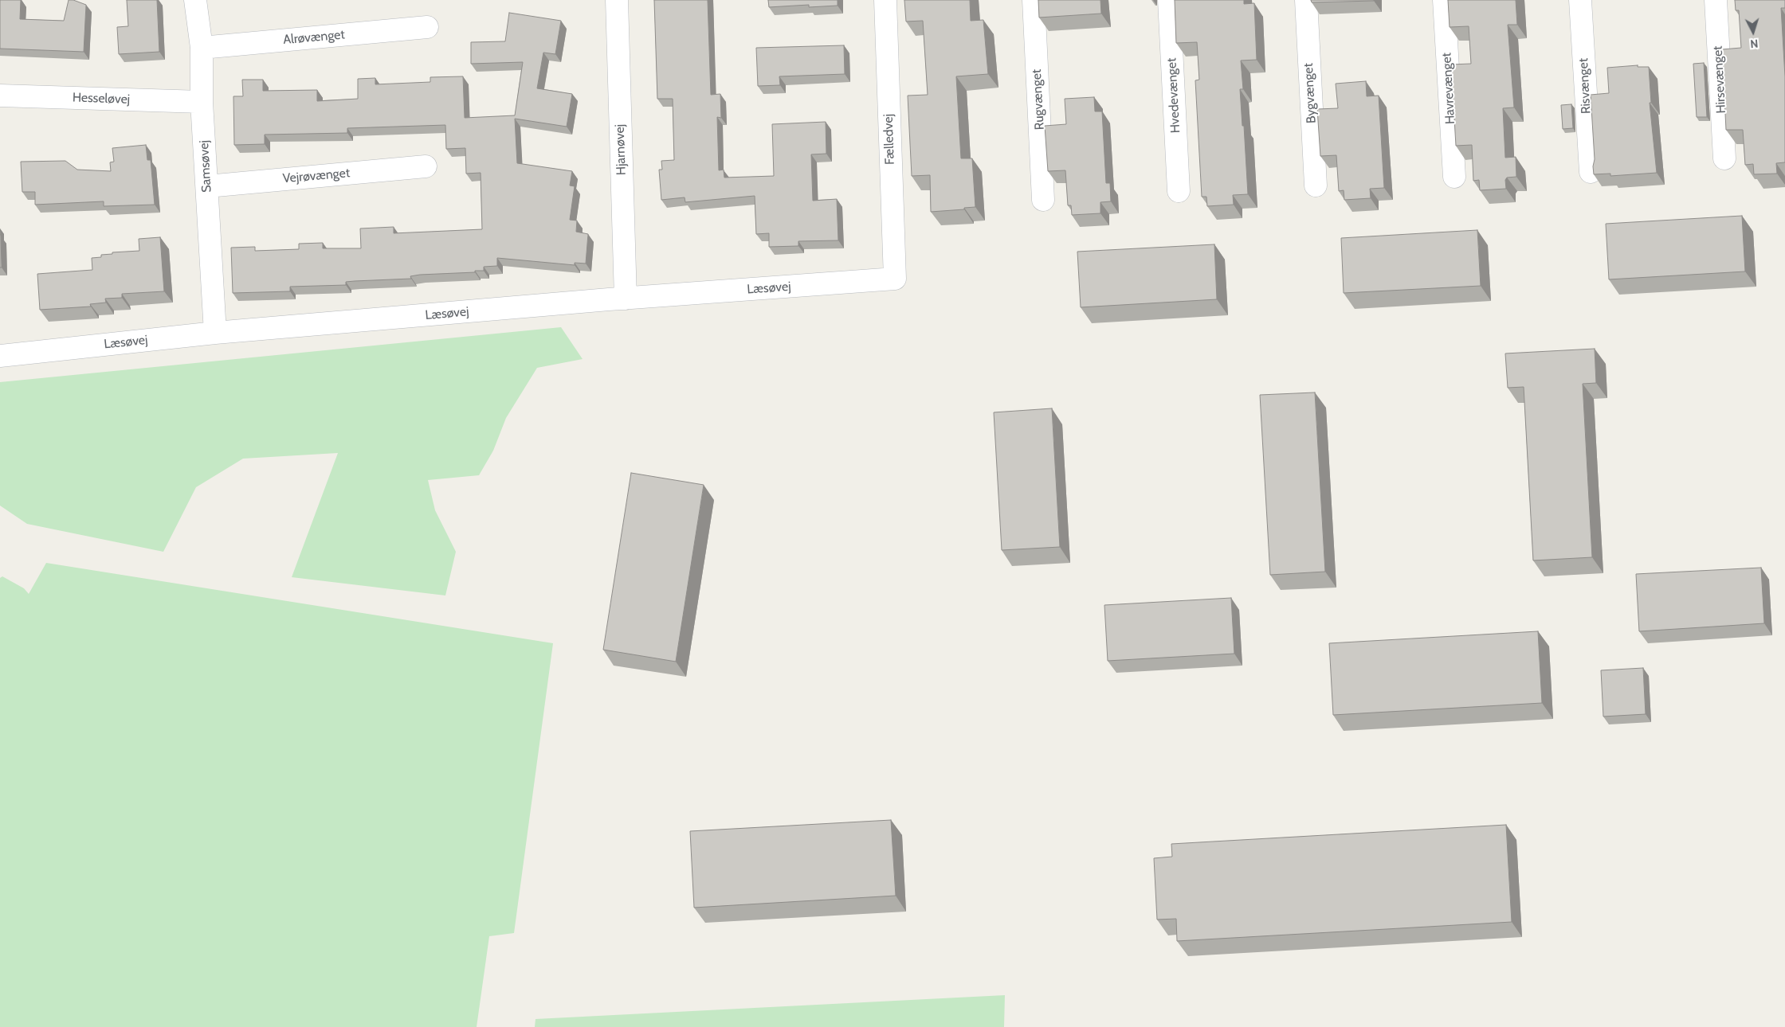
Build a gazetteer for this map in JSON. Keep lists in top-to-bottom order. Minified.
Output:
{"streets":{"street":["Alrøvænget","Hirsevænget","Risvænget","Havrevænget","Bygvænget","Hvedevænget","Hesseløvej","Rugvænget","Fælledvej","Hjarnøvej","Samsøvej","Vejrøvænget","Læsøvej"]},"crossings":[["Alrøvænget","Samsøvej"],["Hesseløvej","Samsøvej"],["Fælledvej","Læsøvej"],["Hjarnøvej","Læsøvej"],["Samsøvej","Vejrøvænget"],["Samsøvej","Læsøvej"]],"north":"bottom"}
